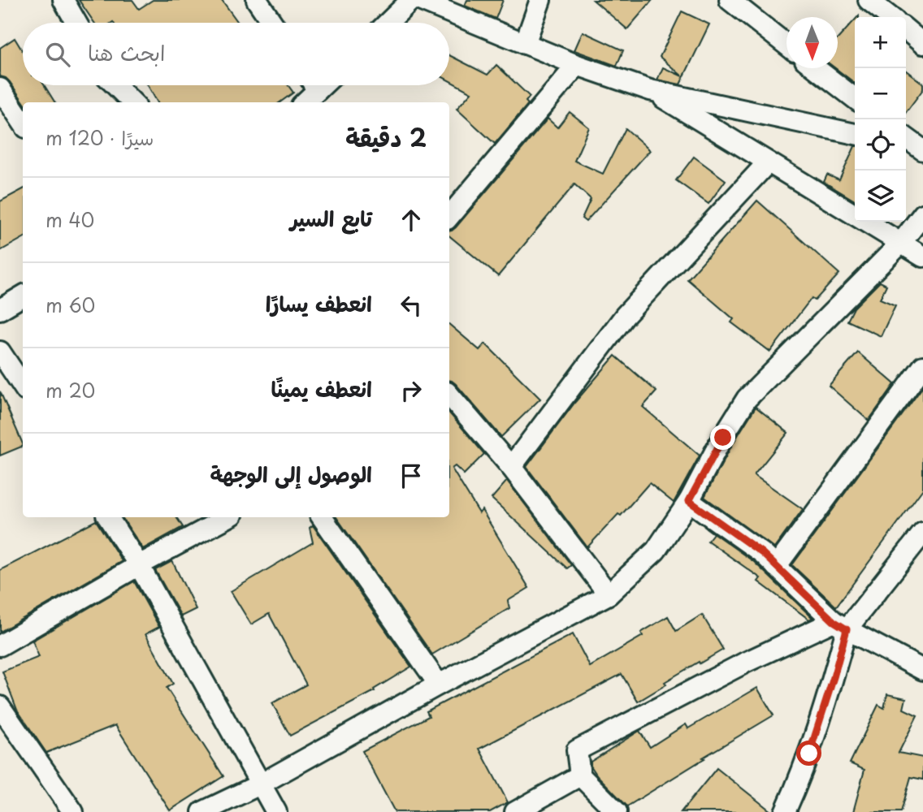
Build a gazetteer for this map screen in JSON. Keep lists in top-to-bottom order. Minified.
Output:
{"north":"bottom","page":{"map_buttons":["+","−"],"search":"ابحث هنا","heading":["2 دقيقة","سيرًا · 120 m"],"list":[["تابع السير","40 m"],["انعطف يسارًا","60 m"],["انعطف يمينًا","20 m"],"الوصول إلى الوجهة"]}}
